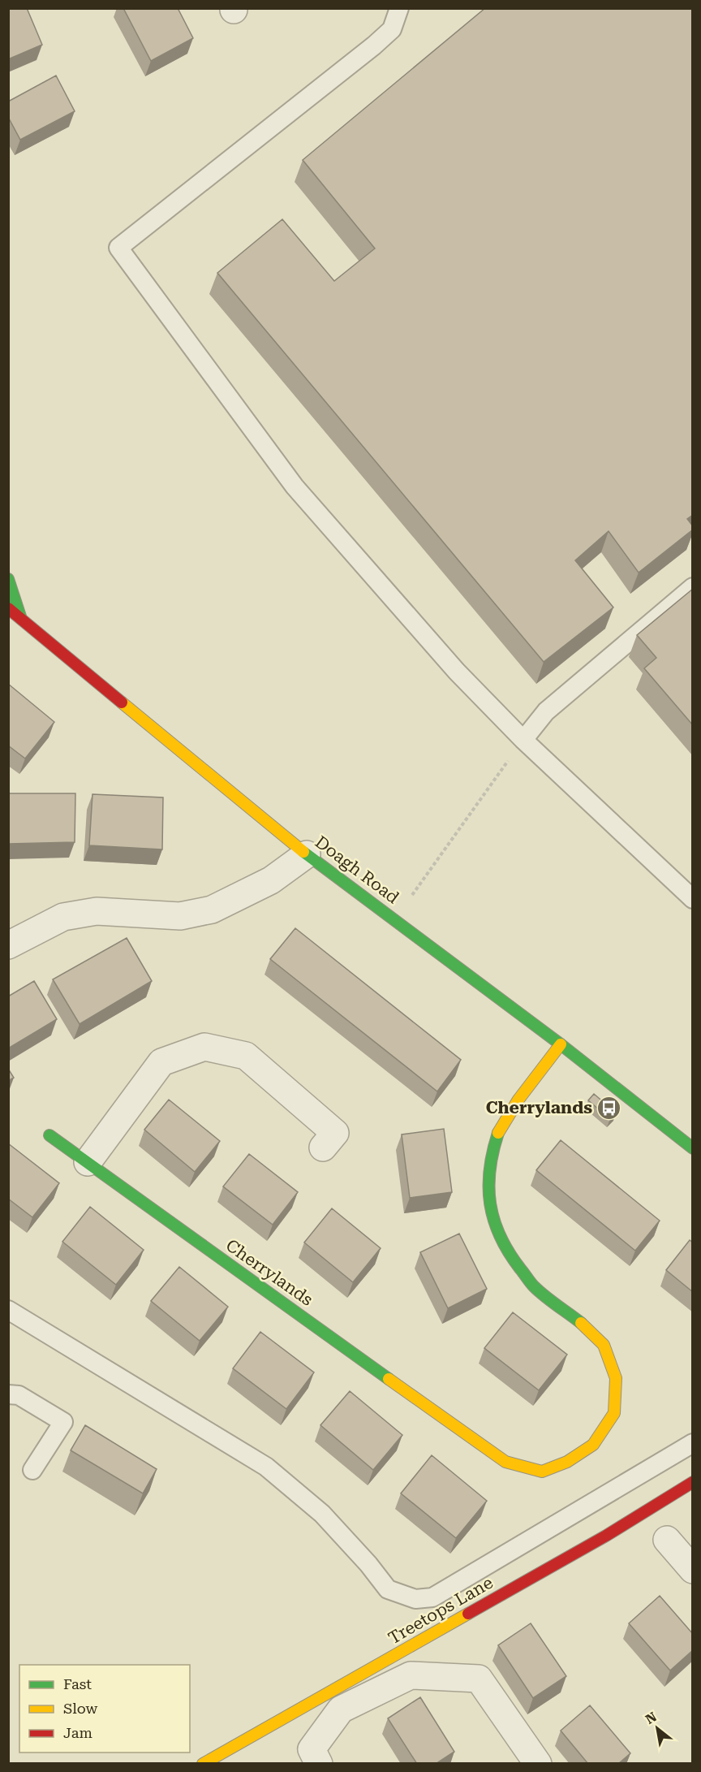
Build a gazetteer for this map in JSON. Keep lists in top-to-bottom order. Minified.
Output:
{"streets":{"street":["Doagh Road","Cherrylands","Treetops Lane"]},"crossings":[["Doagh Road","Cherrylands"]],"places":{"bus stop":["Cherrylands"]},"legend":["Fast","Slow","Jam"],"north":"top left"}
